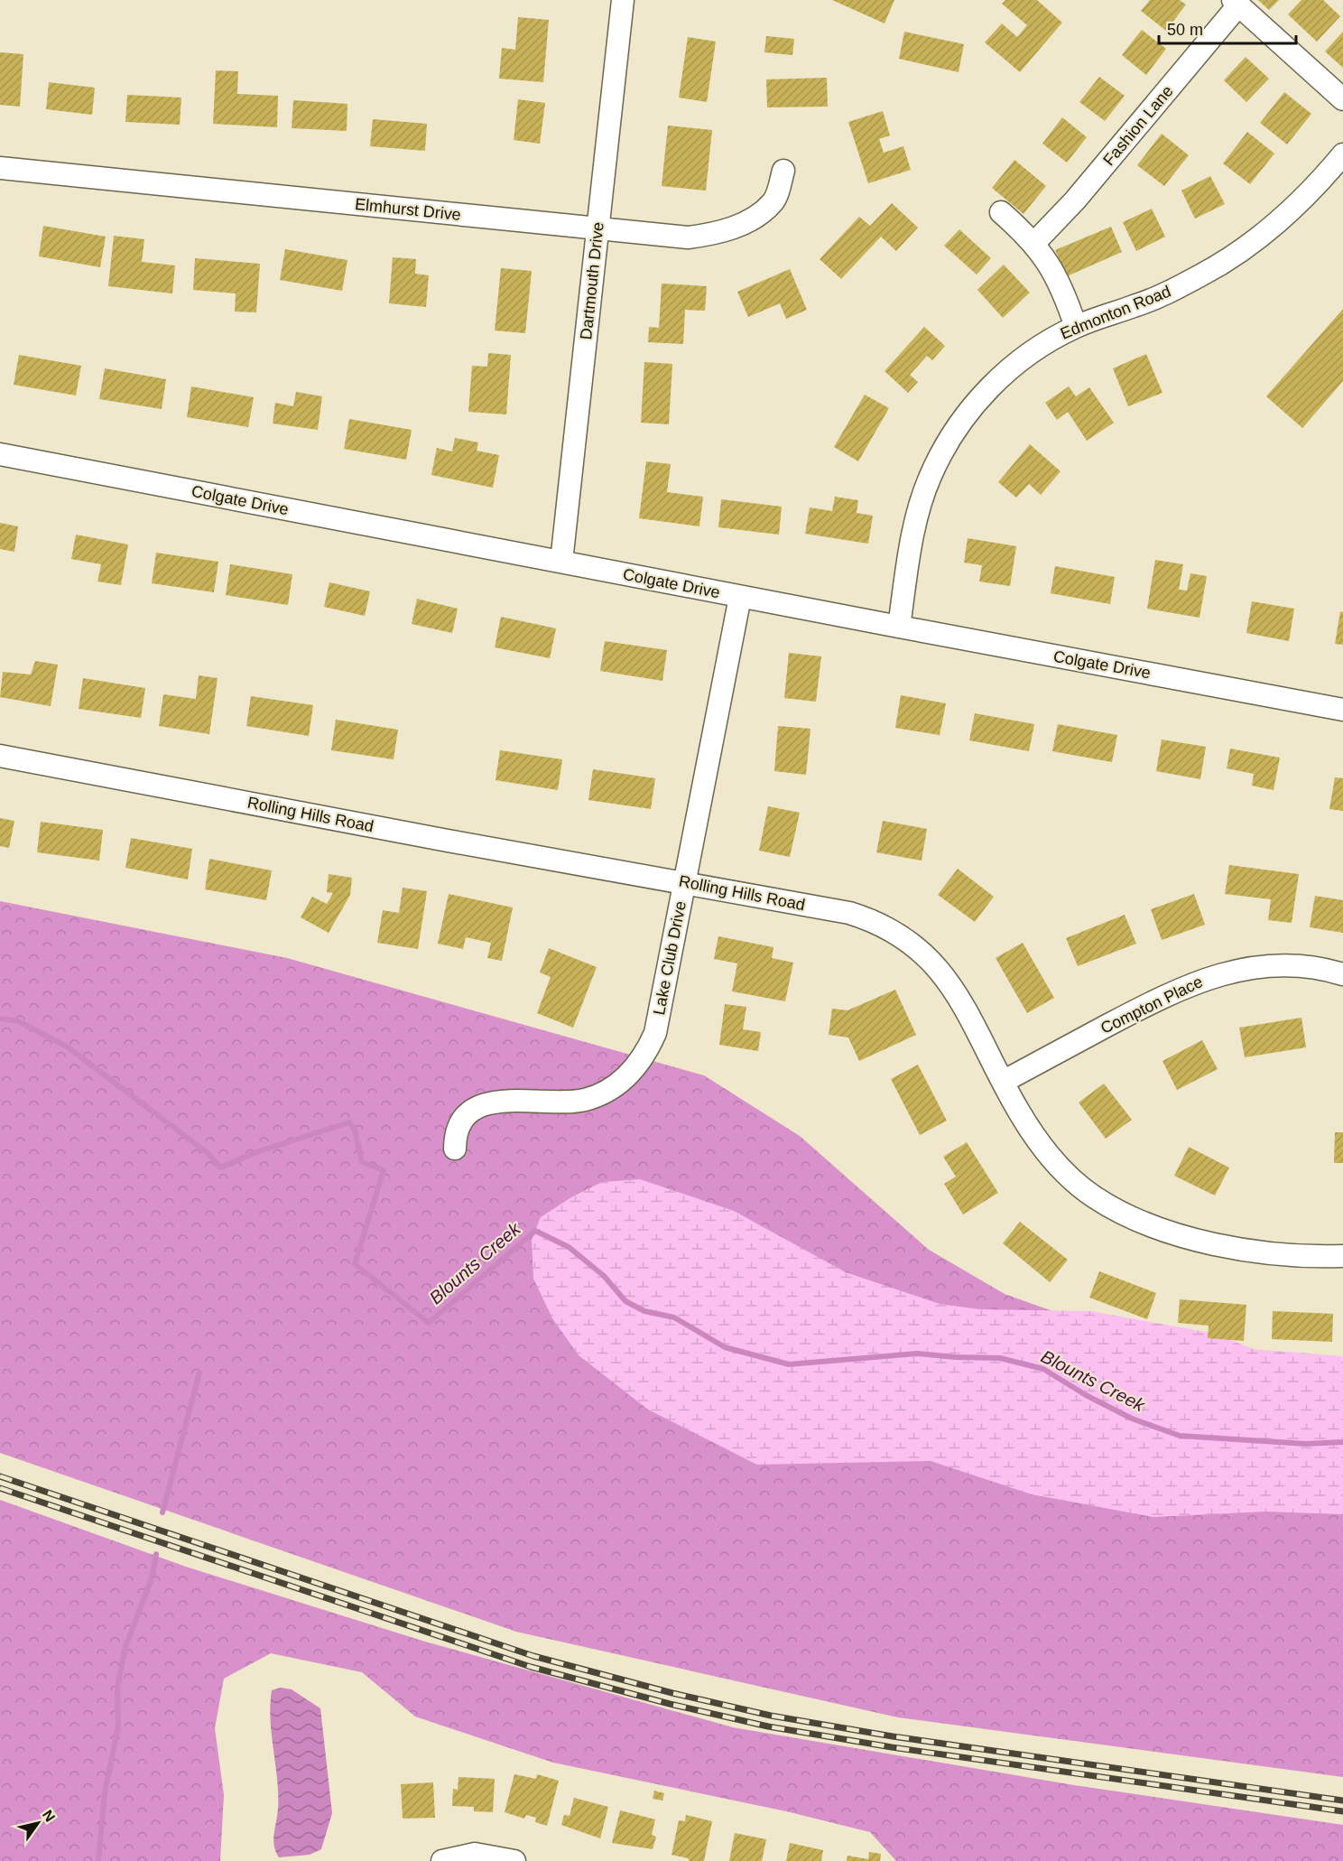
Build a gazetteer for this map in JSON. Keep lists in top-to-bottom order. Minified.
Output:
{"streets":{"street":["Fashion Lane","Elmhurst Drive","Dartmouth Drive","Edmonton Road","Colgate Drive","Rolling Hills Road","Lake Club Drive","Compton Place"]},"crossings":[["Elmhurst Drive","Dartmouth Drive"],["Dartmouth Drive","Colgate Drive"],["Edmonton Road","Colgate Drive"],["Colgate Drive","Lake Club Drive"],["Rolling Hills Road","Lake Club Drive"],["Rolling Hills Road","Compton Place"]],"water":["Blounts Creek"],"scale_bar":"50 m","north":"top right"}
